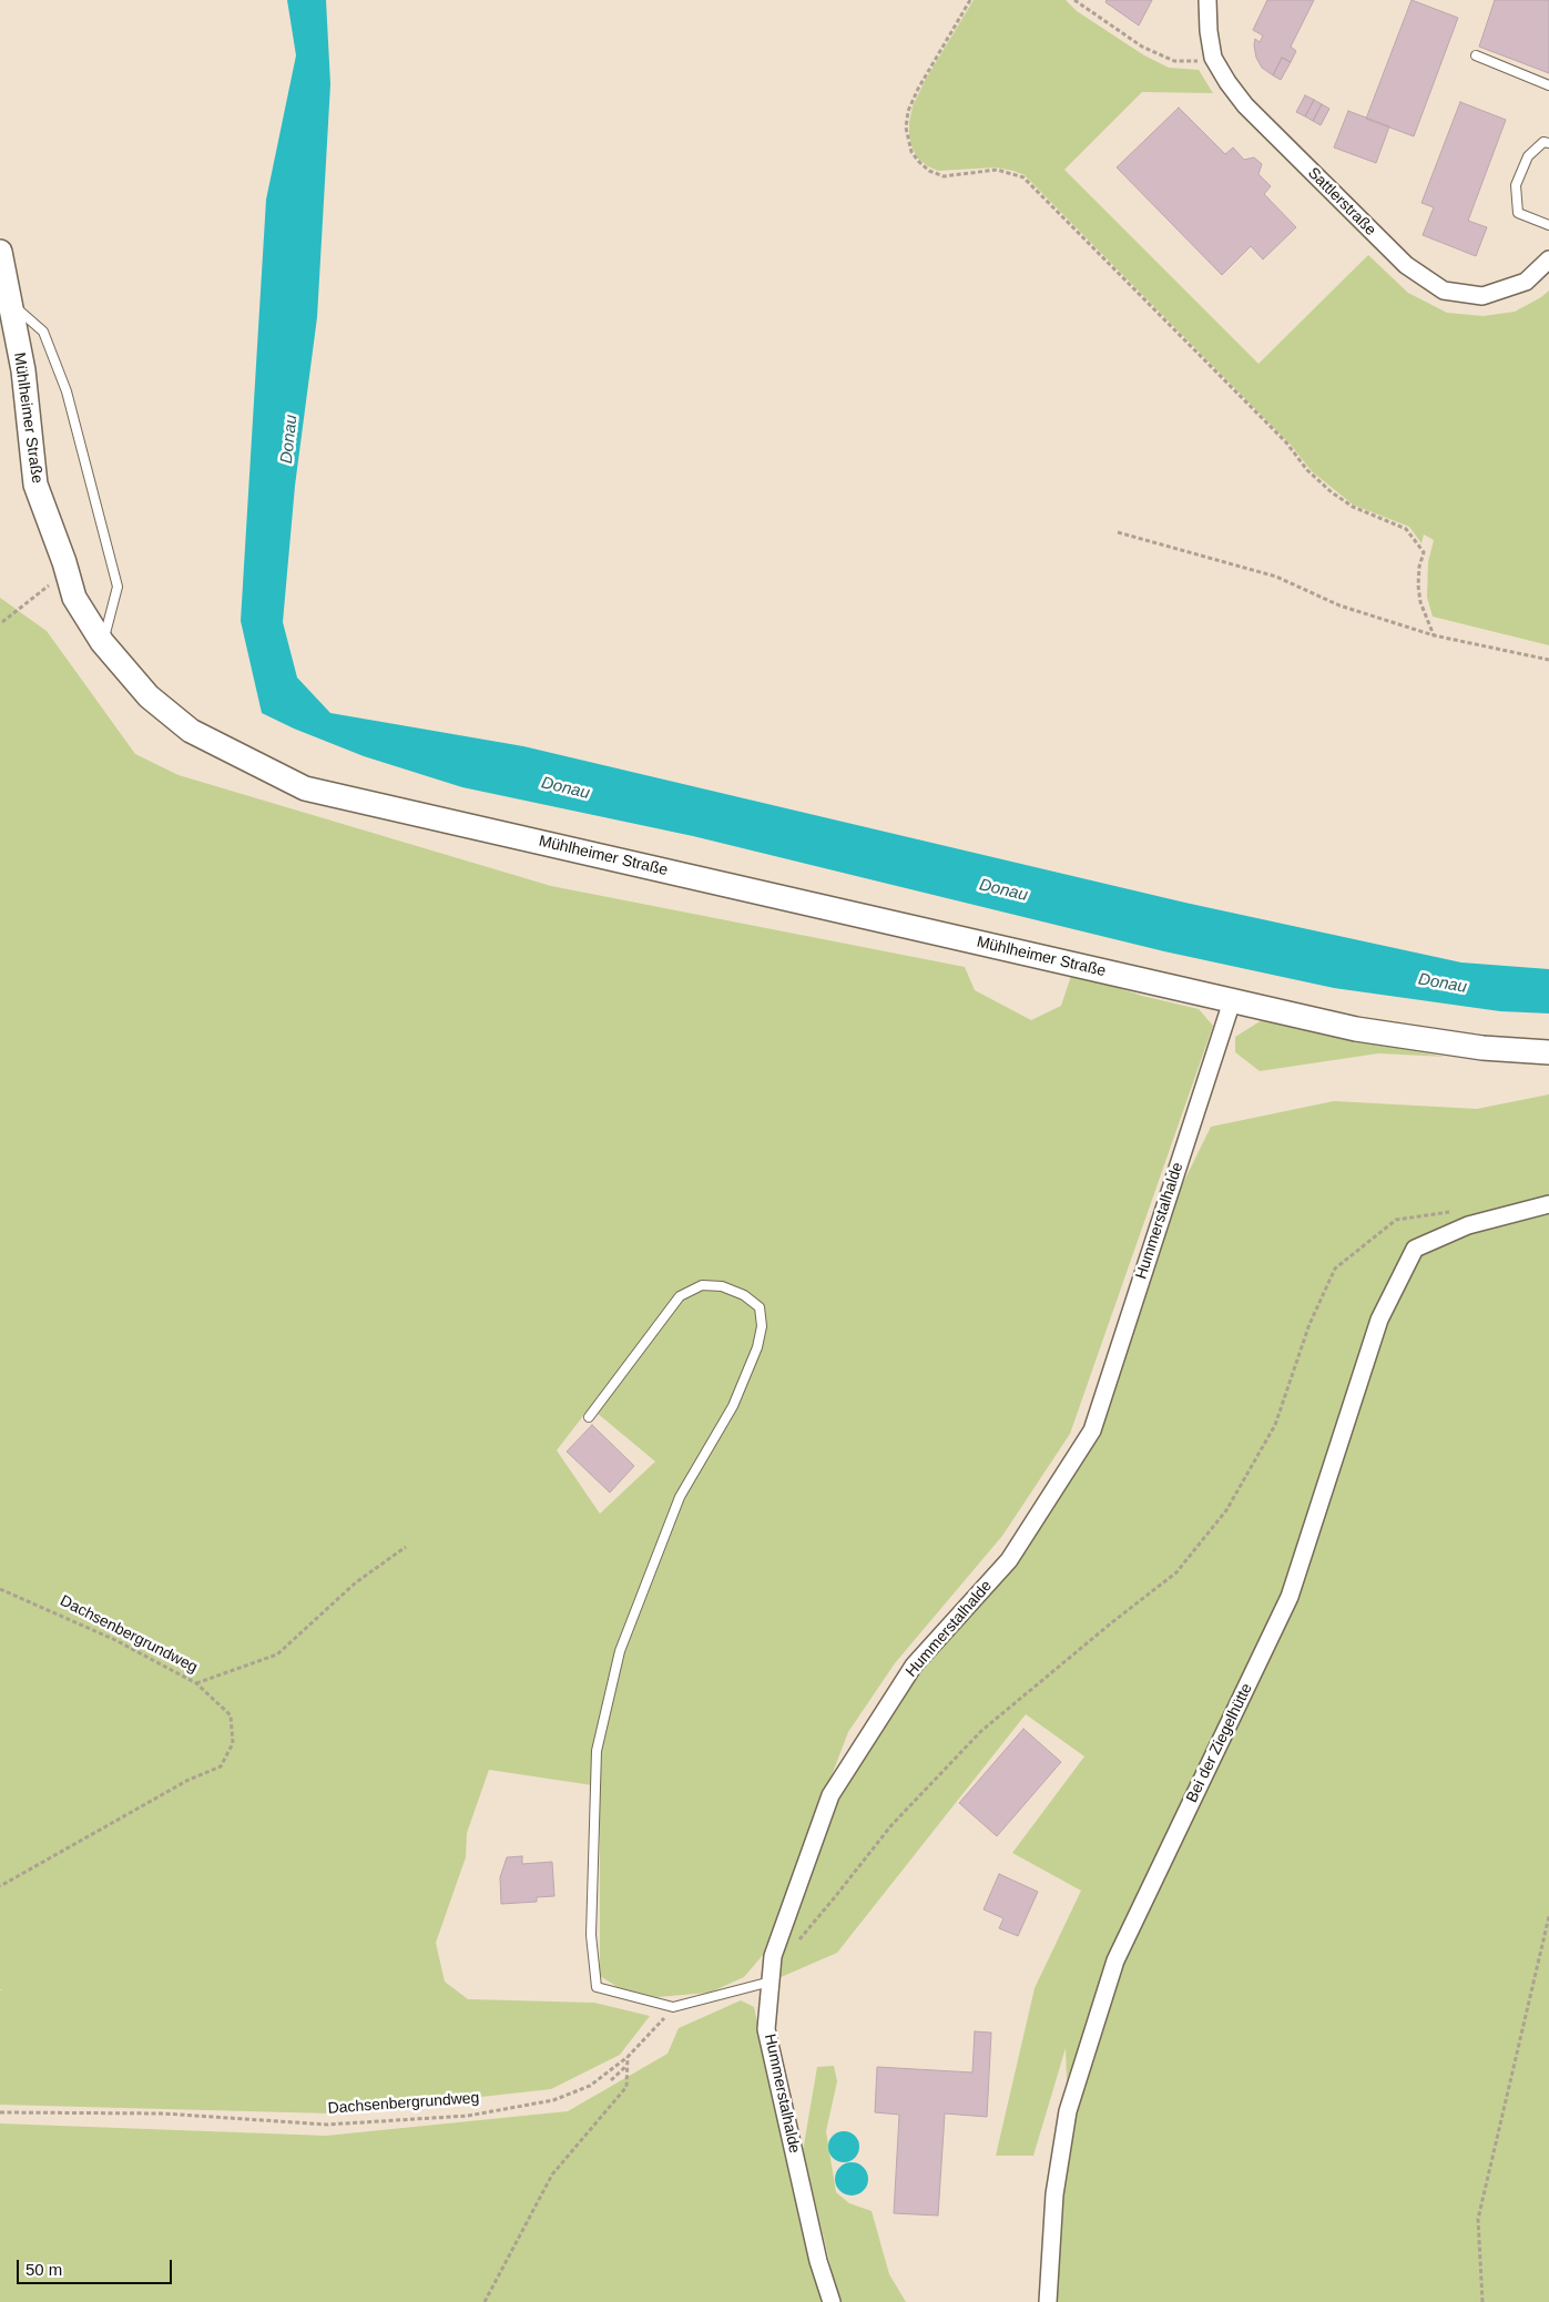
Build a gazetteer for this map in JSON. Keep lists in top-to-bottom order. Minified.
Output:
{"streets":{"main road":["Mühlheimer Straße"],"street":["Sattlerstraße","Hummerstalhalde","Bei der Ziegelhütte"],"path":["Dachsenbergrundweg"]},"crossings":[["Mühlheimer Straße","Hummerstalhalde"]],"water":["Donau"],"scale_bar":"50 m"}
